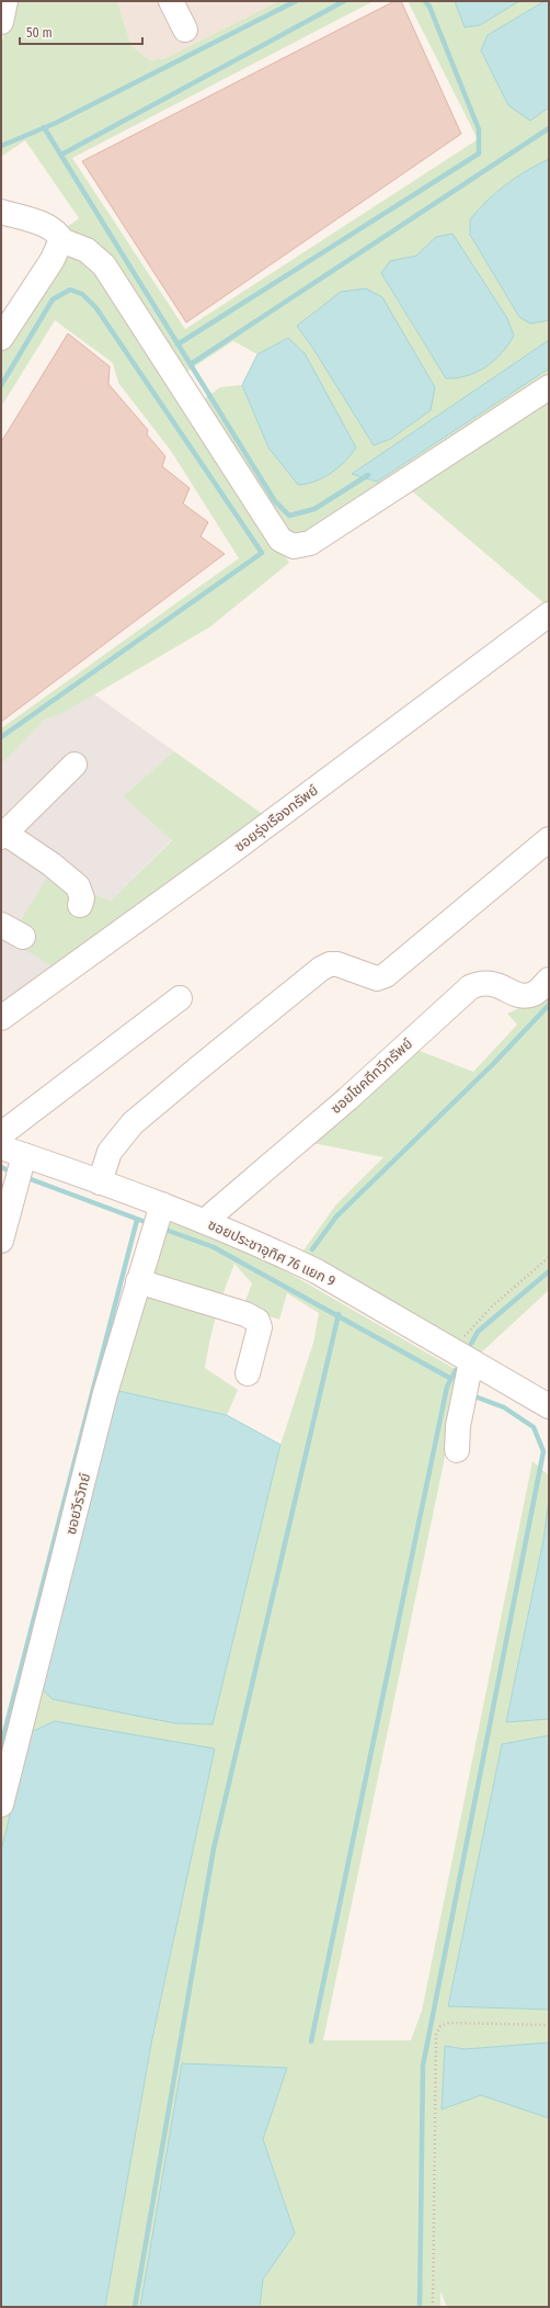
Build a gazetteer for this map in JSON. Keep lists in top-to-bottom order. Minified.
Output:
{"streets":{"street":["ซอยรุ่งเรืองทรัพย์","ซอยโชคดีทวีทรัพย์","ซอยประชาอุทิศ 76 แยก 9","ซอยวีรวิทย์"]},"crossings":[["ซอยโชคดีทวีทรัพย์","ซอยประชาอุทิศ 76 แยก 9"],["ซอยประชาอุทิศ 76 แยก 9","ซอยวีรวิทย์"]],"scale_bar":"50 m"}
